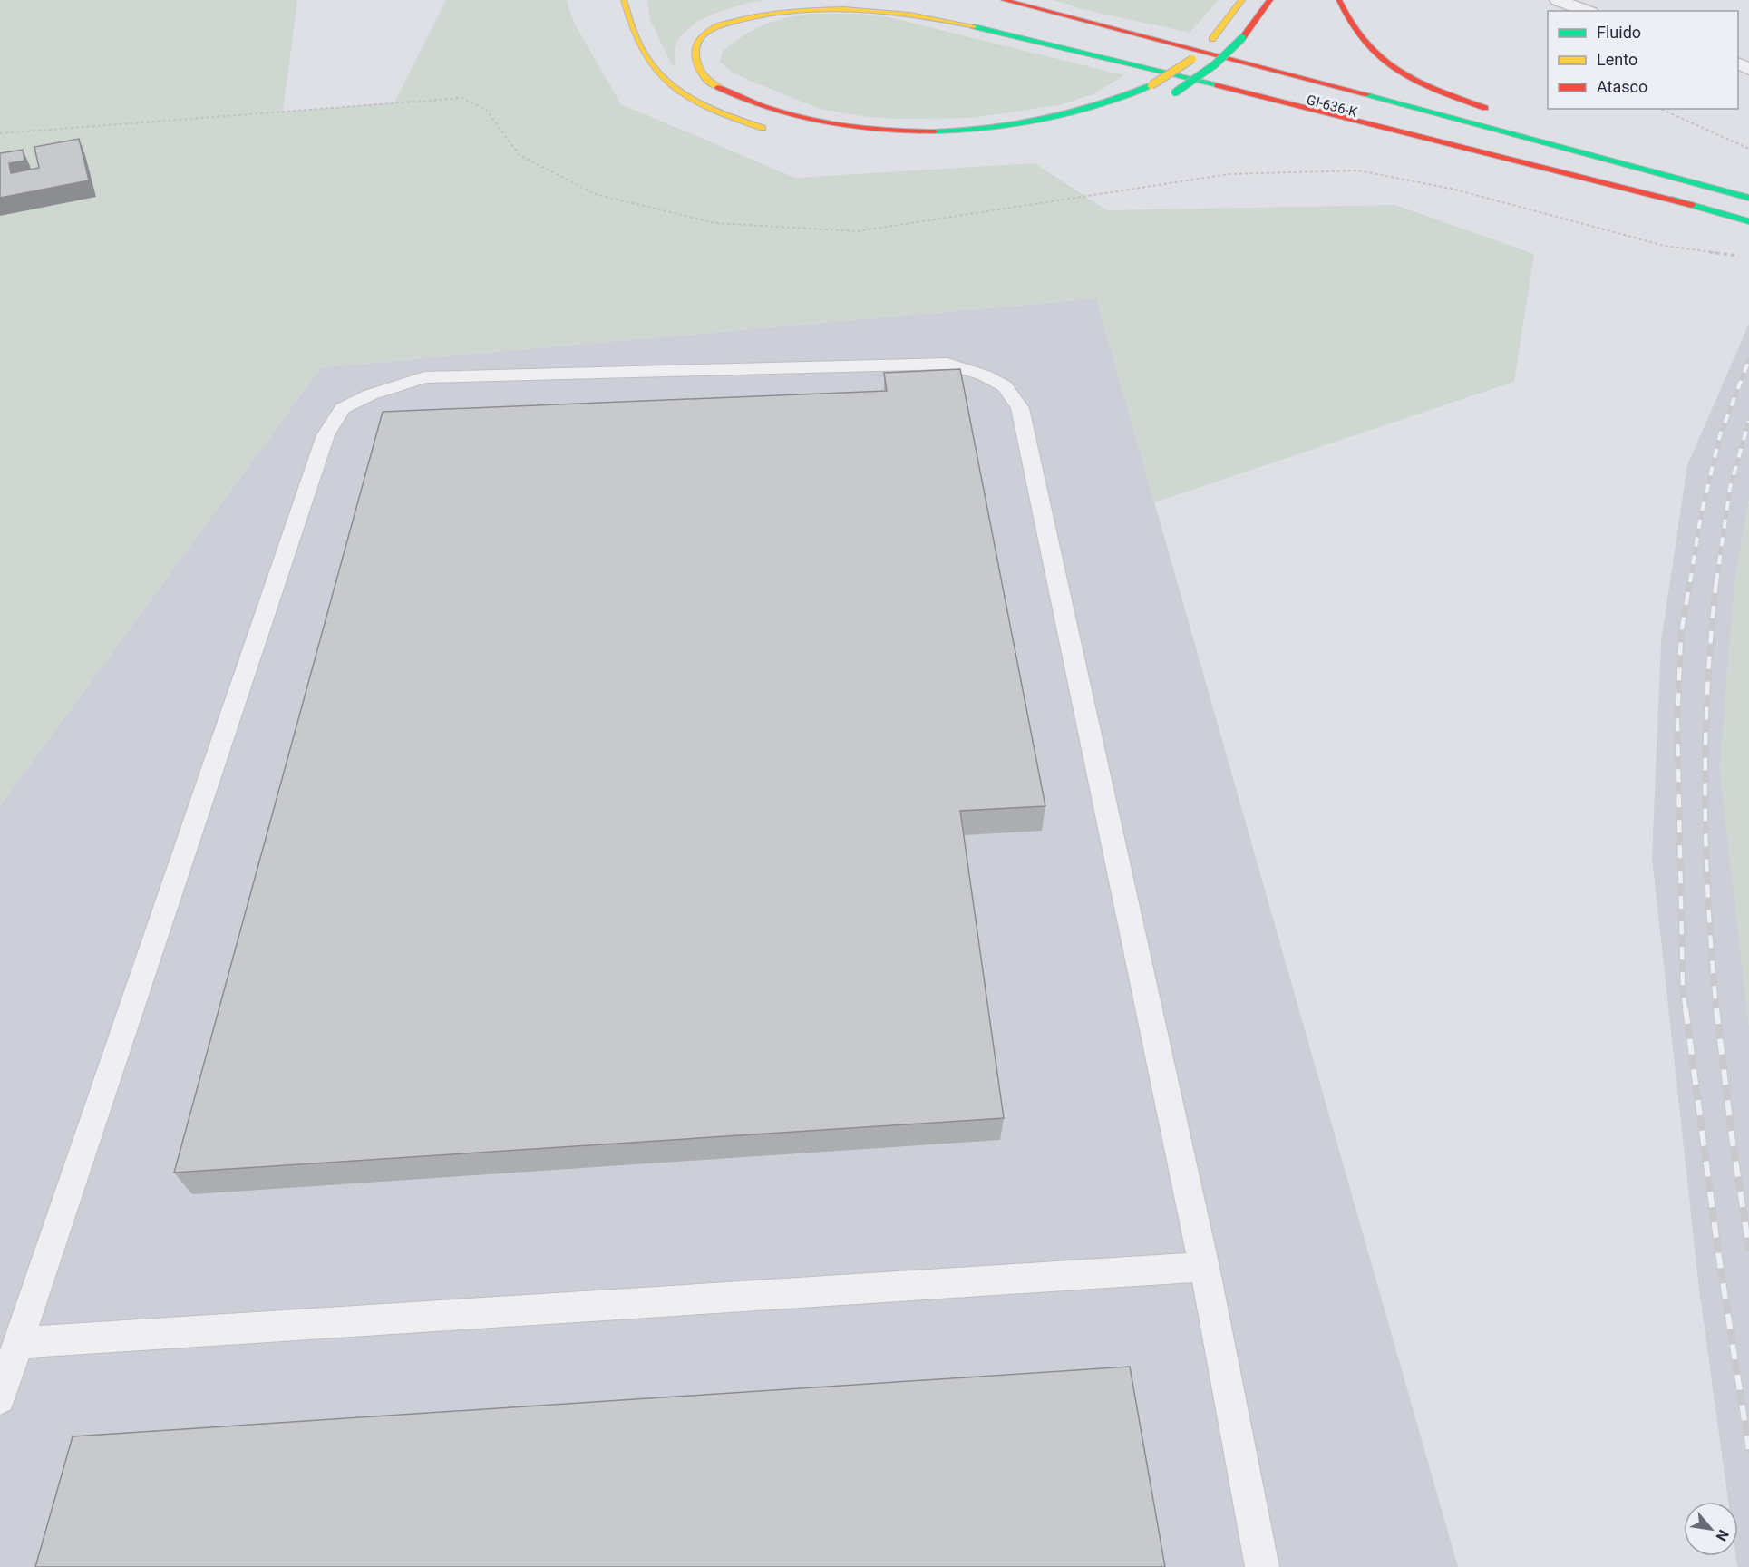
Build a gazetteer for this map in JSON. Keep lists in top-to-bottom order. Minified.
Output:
{"streets":{"highway":["GI-636-K"]},"legend":["Fluido","Lento","Atasco"],"north":"bottom right"}
